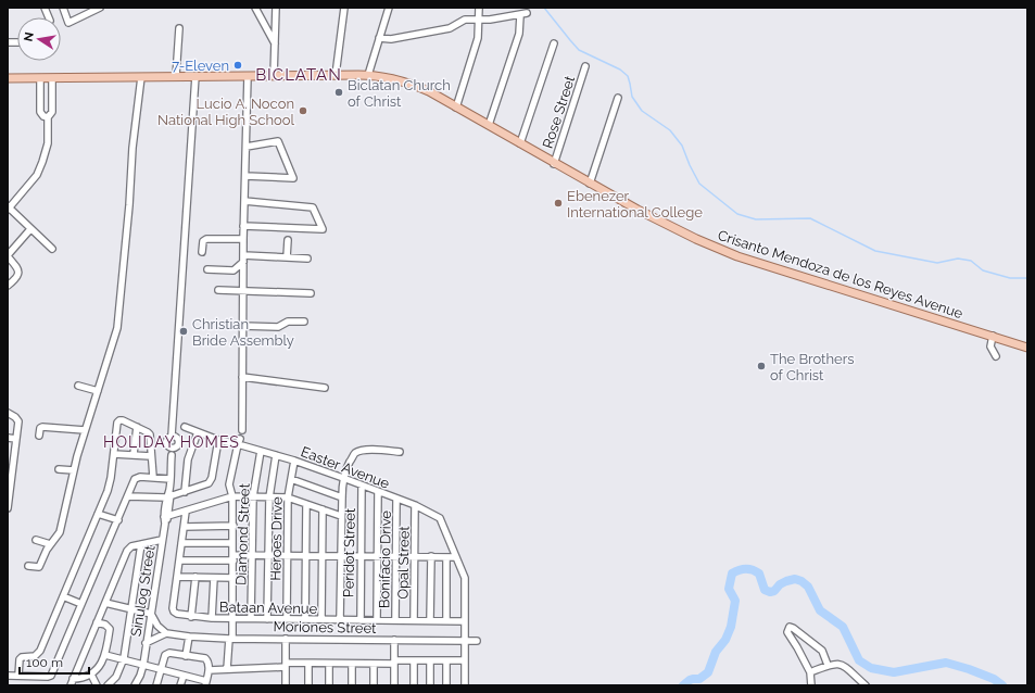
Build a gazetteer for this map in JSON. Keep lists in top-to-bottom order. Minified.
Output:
{"streets":{"main road":["Crisanto Mendoza de los Reyes Avenue"],"street":["Rose Street","Easter Avenue","Diamond Street","Heroes Drive","Peridot Street","Bonifacio Drive","Opal Street","Sinulog Street","Bataan Avenue","Moriones Street"]},"crossings":[["Rose Street","Crisanto Mendoza de los Reyes Avenue"],["Crisanto Mendoza de los Reyes Avenue","Sinulog Street"],["Easter Avenue","Diamond Street"],["Easter Avenue","Heroes Drive"],["Easter Avenue","Peridot Street"],["Easter Avenue","Bonifacio Drive"],["Easter Avenue","Opal Street"],["Easter Avenue","Bataan Avenue"],["Easter Avenue","Moriones Street"],["Diamond Street","Bataan Avenue"],["Heroes Drive","Bataan Avenue"],["Peridot Street","Bataan Avenue"],["Bonifacio Drive","Bataan Avenue"],["Opal Street","Bataan Avenue"]],"districts":["BICLATAN","HOLIDAY HOMES"],"places":["7-Eleven","Biclatan Church of Christ","Lucio A. Nocon National High School","Ebenezer International College","Christian Bride Assembly","The Brothers of Christ"],"scale_bar":"100 m","north":"left"}
